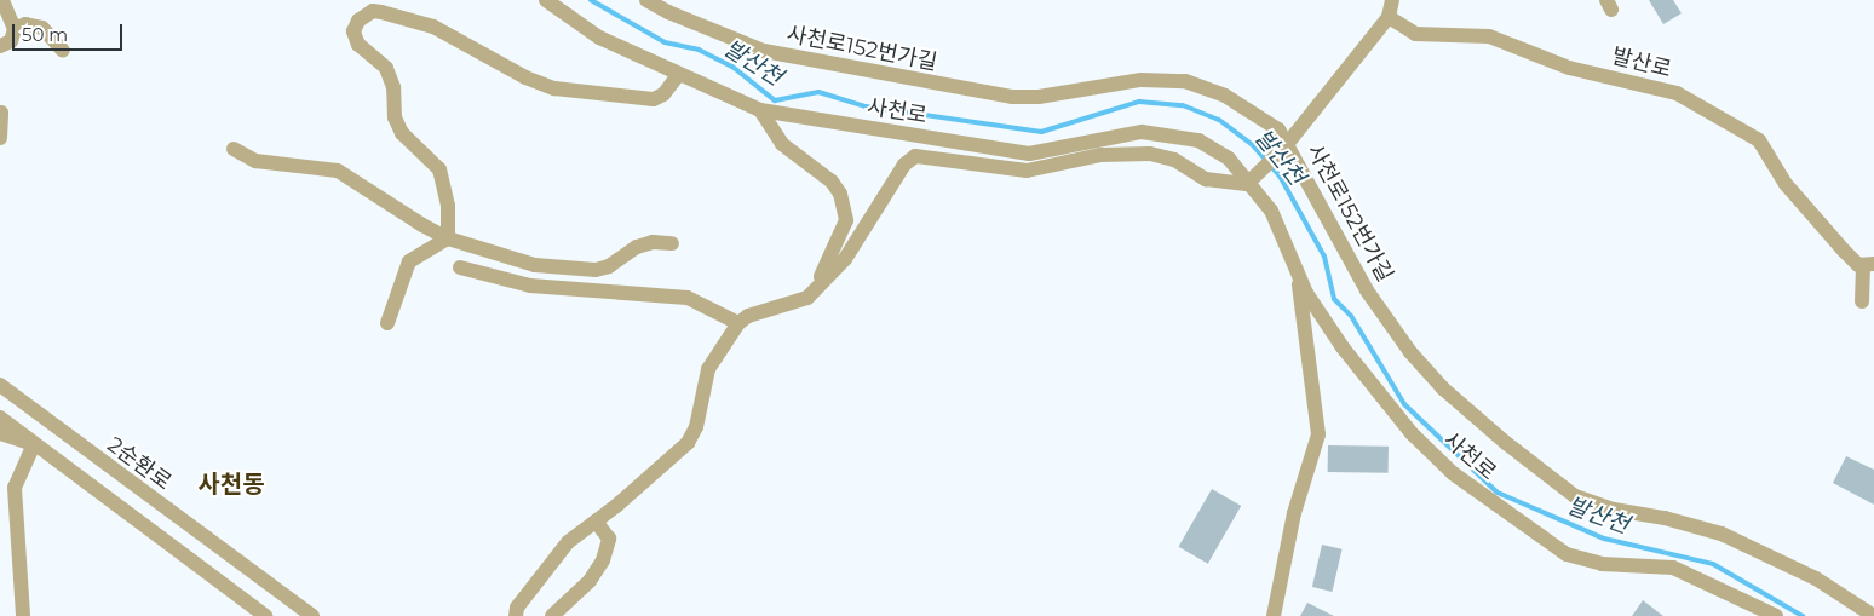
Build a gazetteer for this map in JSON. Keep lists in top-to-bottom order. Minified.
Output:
{"streets":{"street":["사천로152번가길","발산로","사천로","2순환로"]},"districts":["사천동"],"water":["발산천"],"scale_bar":"50 m"}
